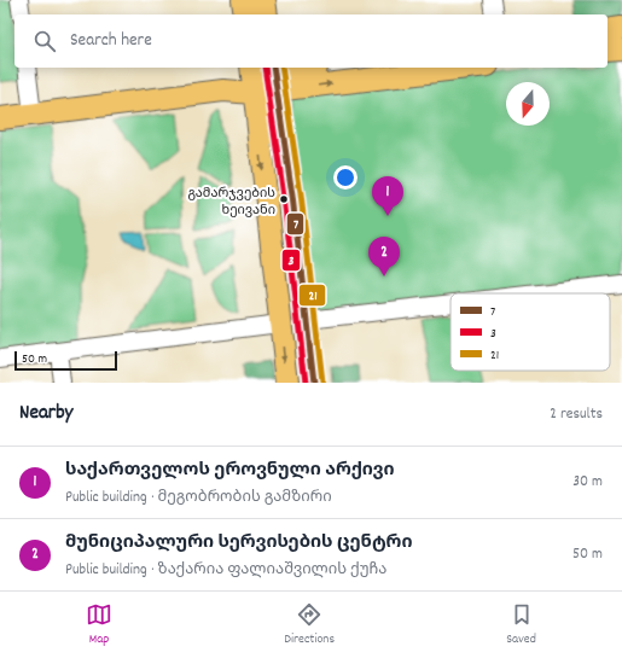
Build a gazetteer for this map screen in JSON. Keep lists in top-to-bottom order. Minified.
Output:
{"places":["გამარჯვების ხეივანი"],"lines":["transit line 7","transit line 3","transit line 21"],"legend":["7","3","21"],"scale_bar":"50 m","north":"bottom","page":{"search":"Search here","pins":["1","2"],"scale":"50 m","heading":["Nearby","2 results"],"list":[{"mark":"1","name":"საქართველოს ეროვნული არქივი","note":"Public building · მეგობრობის გამზირი","value":"30 m"},{"mark":"2","name":"მუნიციპალური სერვისების ცენტრი","note":"Public building · ზაქარია ფალიაშვილის ქუჩა","value":"50 m"}],"nav":["Map","Directions","Saved"]}}
